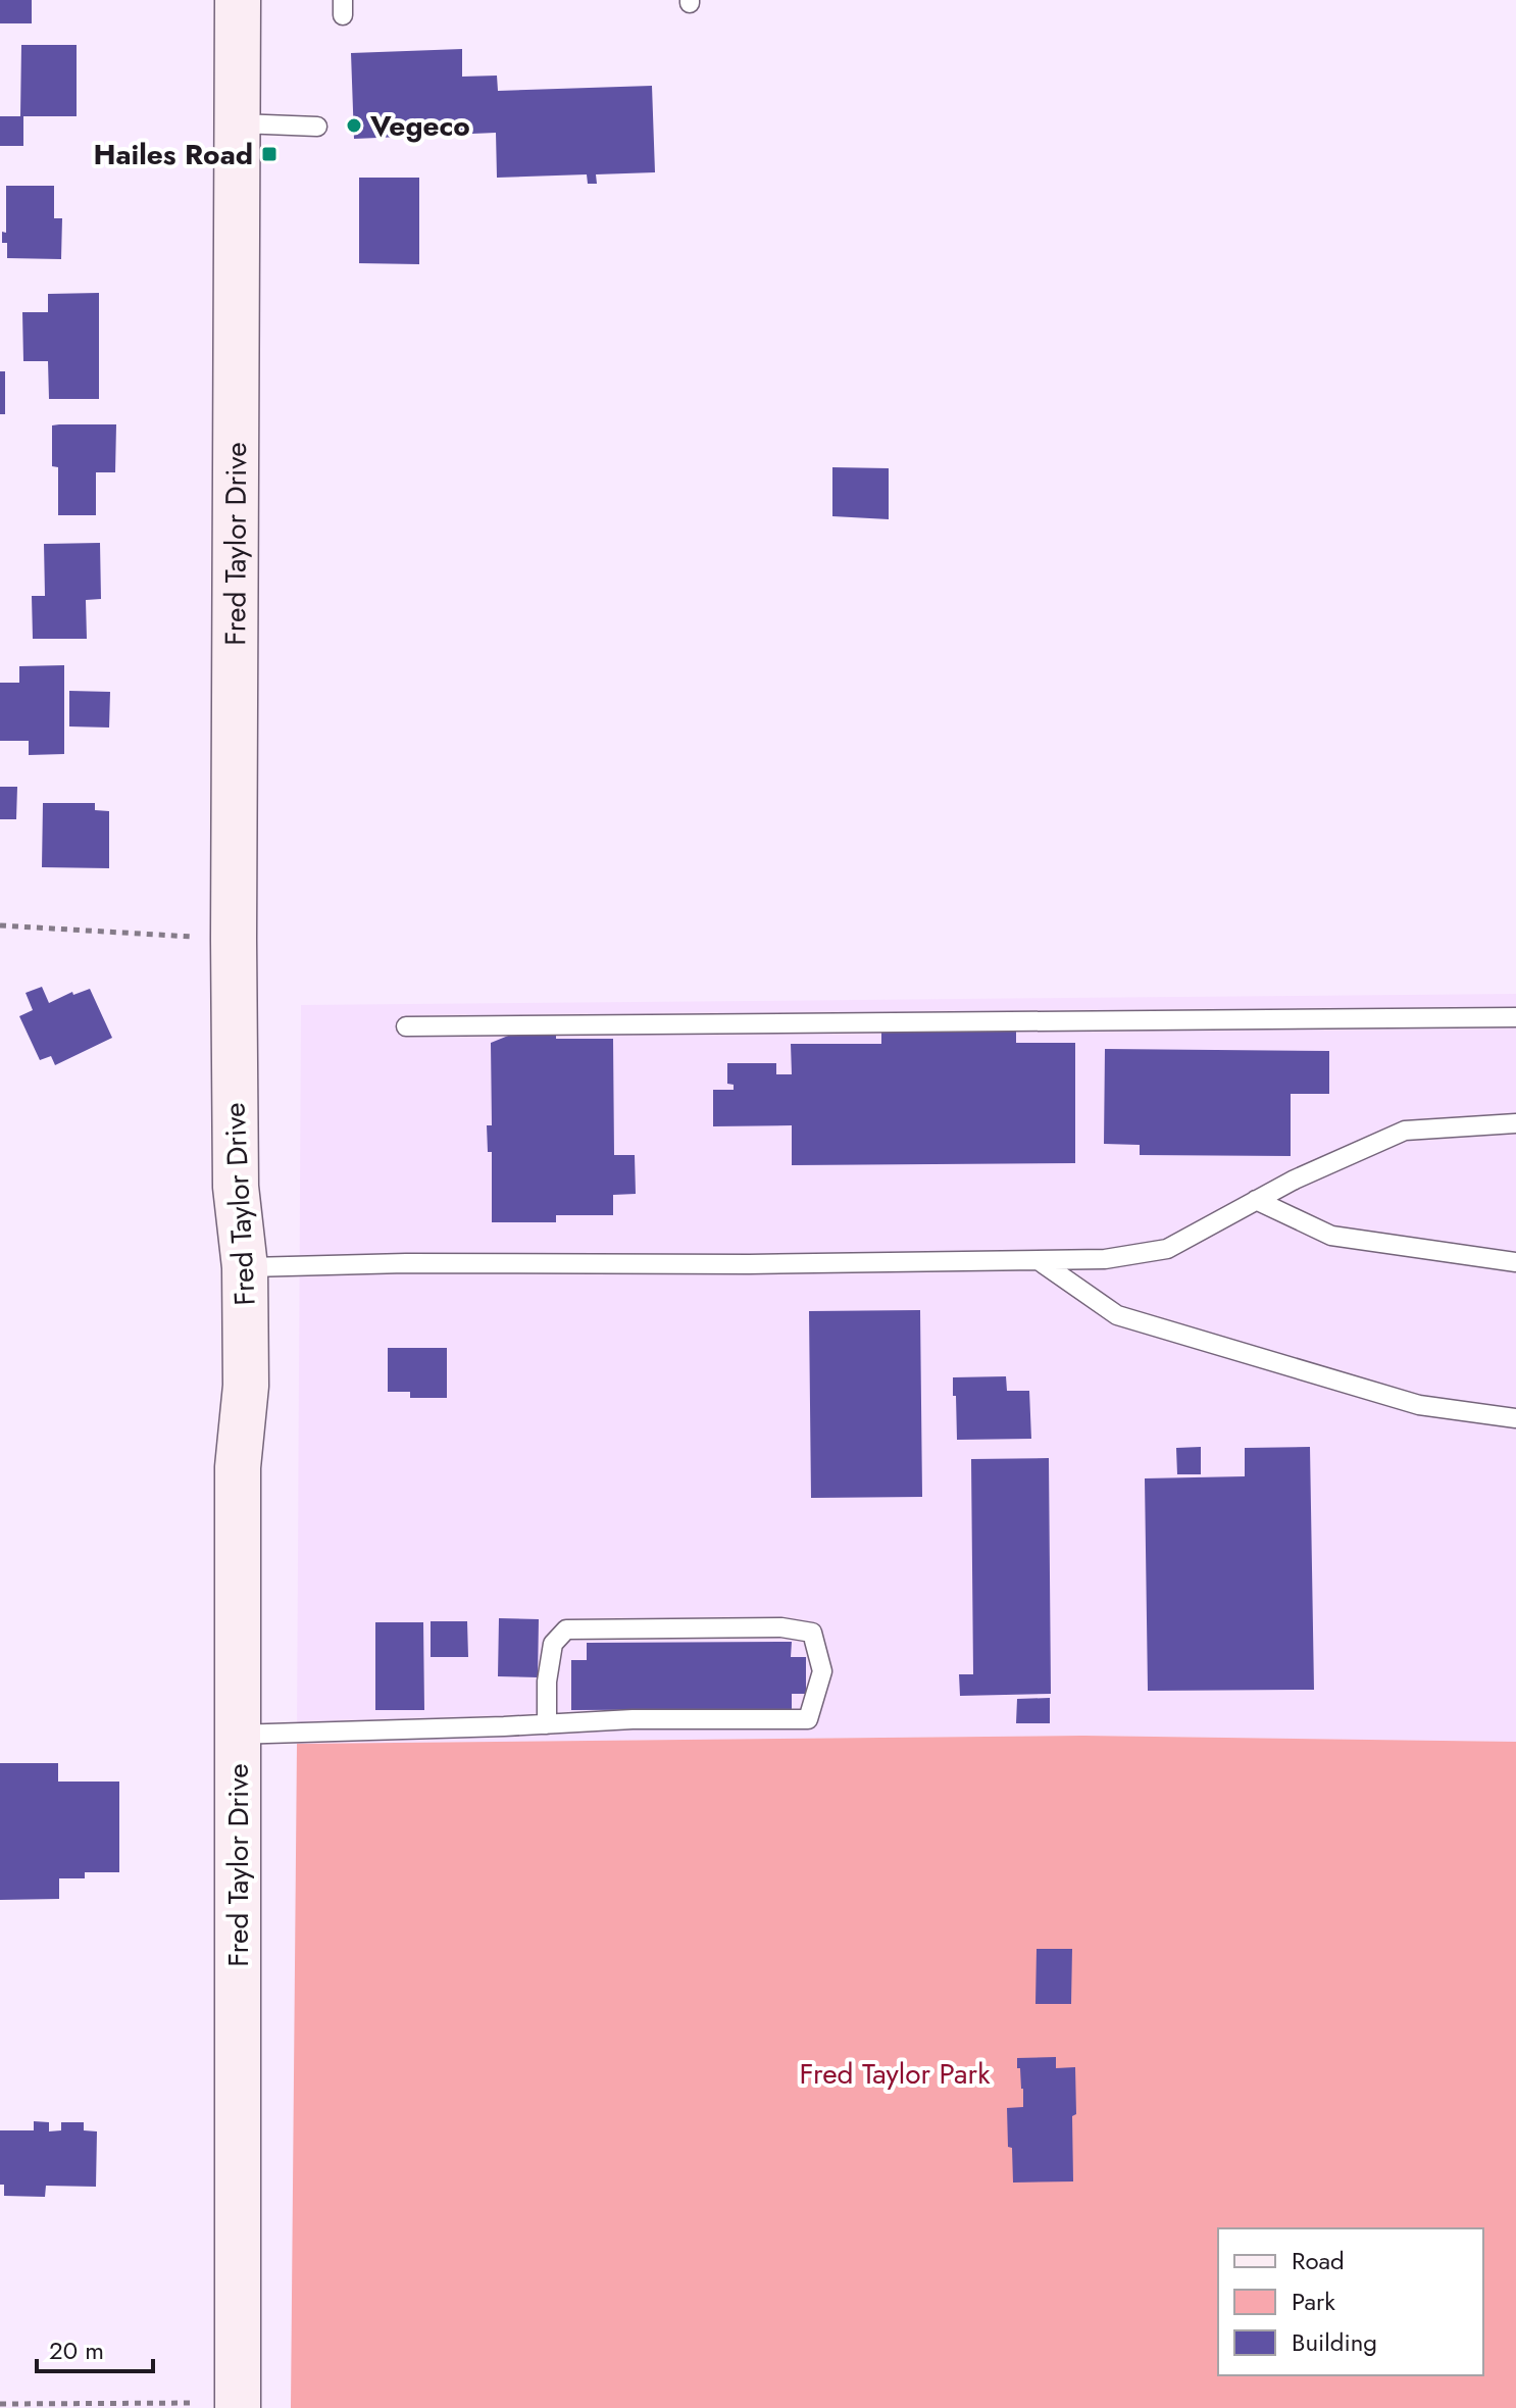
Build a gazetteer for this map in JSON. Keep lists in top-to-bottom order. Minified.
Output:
{"streets":{"main road":["Fred Taylor Drive"]},"parks":["Fred Taylor Park"],"places":{"other":["Vegeco"],"transit":["Hailes Road"]},"legend":["Road","Park","Building"],"scale_bar":"20 m"}
